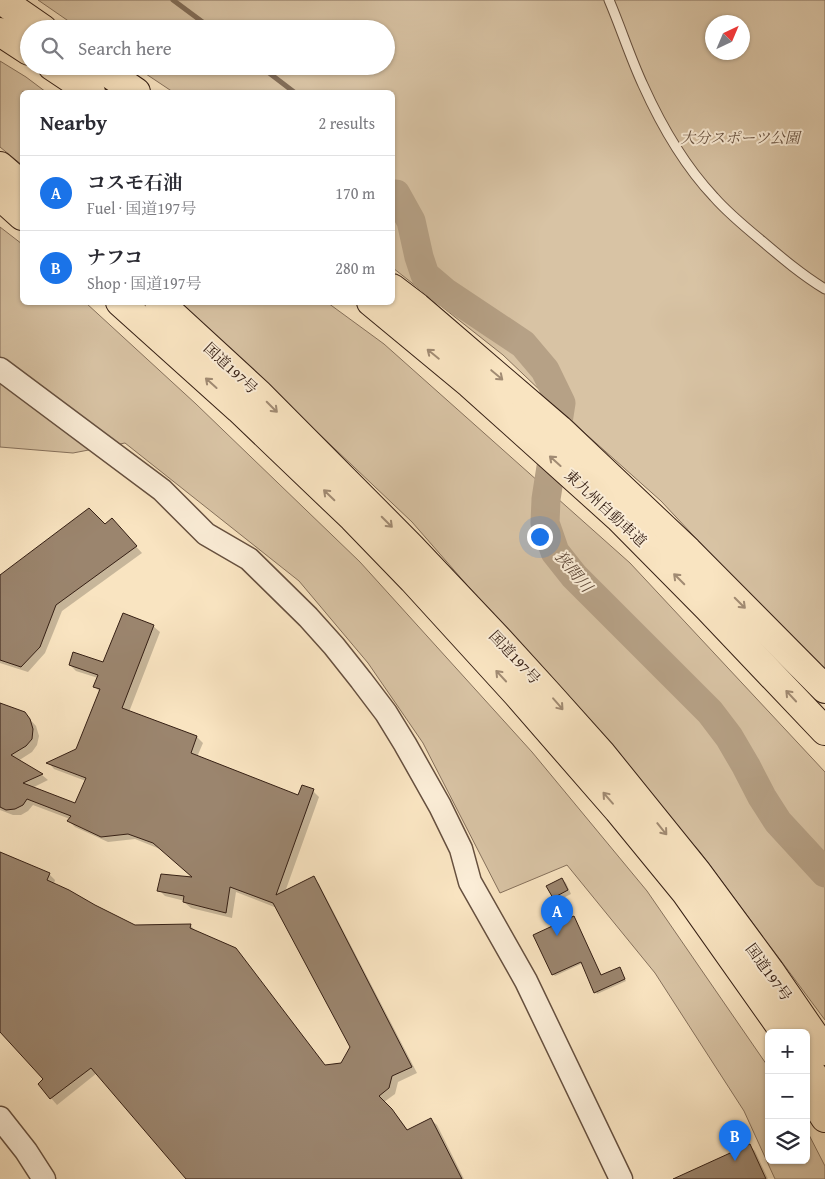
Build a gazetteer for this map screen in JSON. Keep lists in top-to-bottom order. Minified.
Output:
{"streets":{"highway":["国道197号","東九州自動車道"]},"water":["狭間川"],"parks":["大分スポーツ公園"],"north":"top right","page":{"search":"Search here","heading":["Nearby","2 results"],"list":[{"mark":"A","name":"コスモ石油","note":"Fuel · 国道197号","value":"170 m"},{"mark":"B","name":"ナフコ","note":"Shop · 国道197号","value":"280 m"}],"pins":["A","B"],"map_buttons":["+","−"]}}
